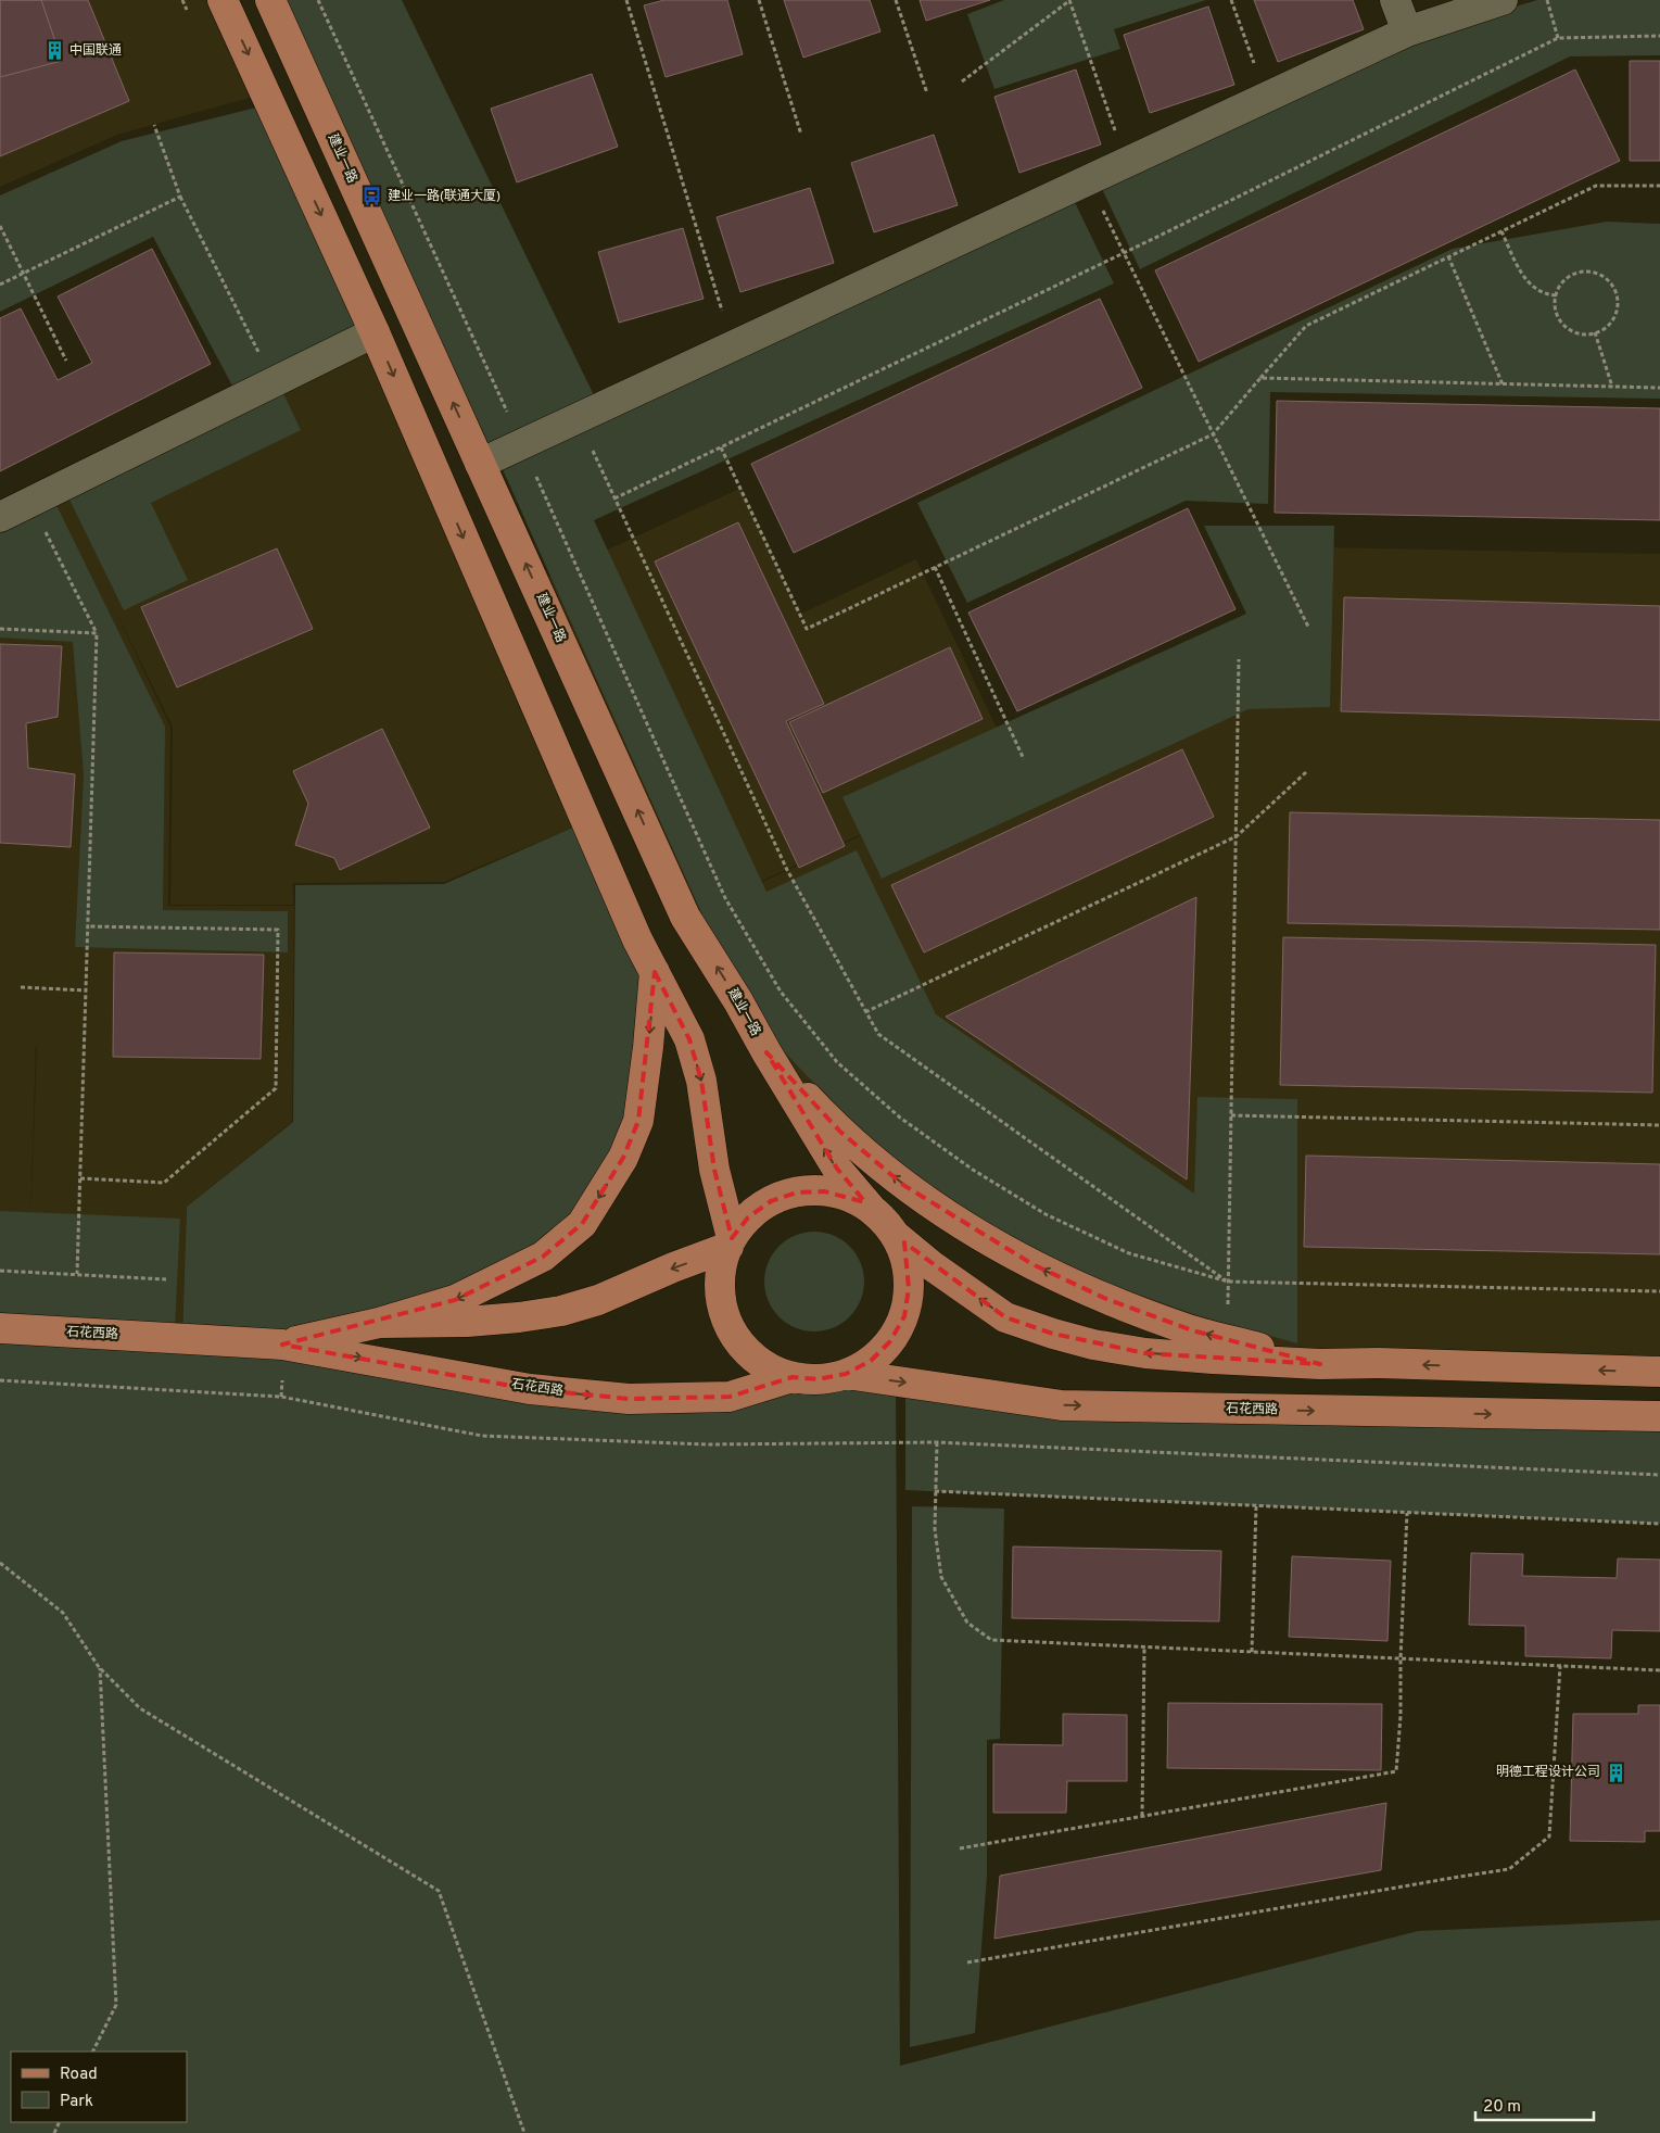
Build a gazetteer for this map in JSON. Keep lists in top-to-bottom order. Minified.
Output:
{"streets":{"main road":["建业一路","石花西路"]},"crossings":[["建业一路","石花西路"]],"places":{"building":["中国联通","明德工程设计公司"],"bus stop":["建业一路(联通大厦)"]},"legend":["Road","Park"],"scale_bar":"20 m"}
